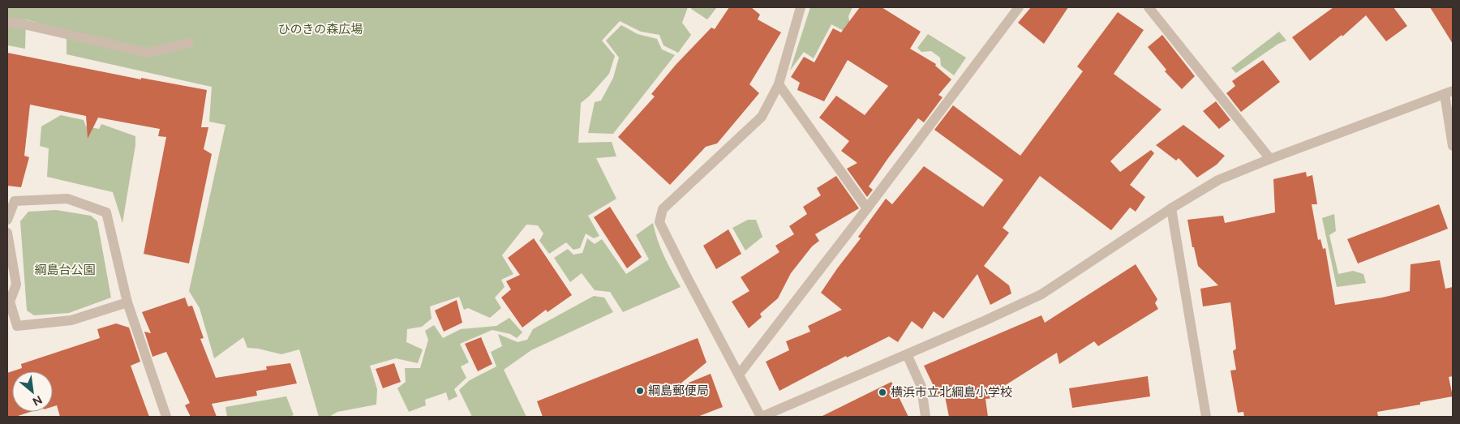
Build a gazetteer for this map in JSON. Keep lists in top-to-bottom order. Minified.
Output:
{"parks":["ひのきの森広場","綱島台公園"],"places":["綱島郵便局","横浜市立北綱島小学校"],"north":"bottom right"}
